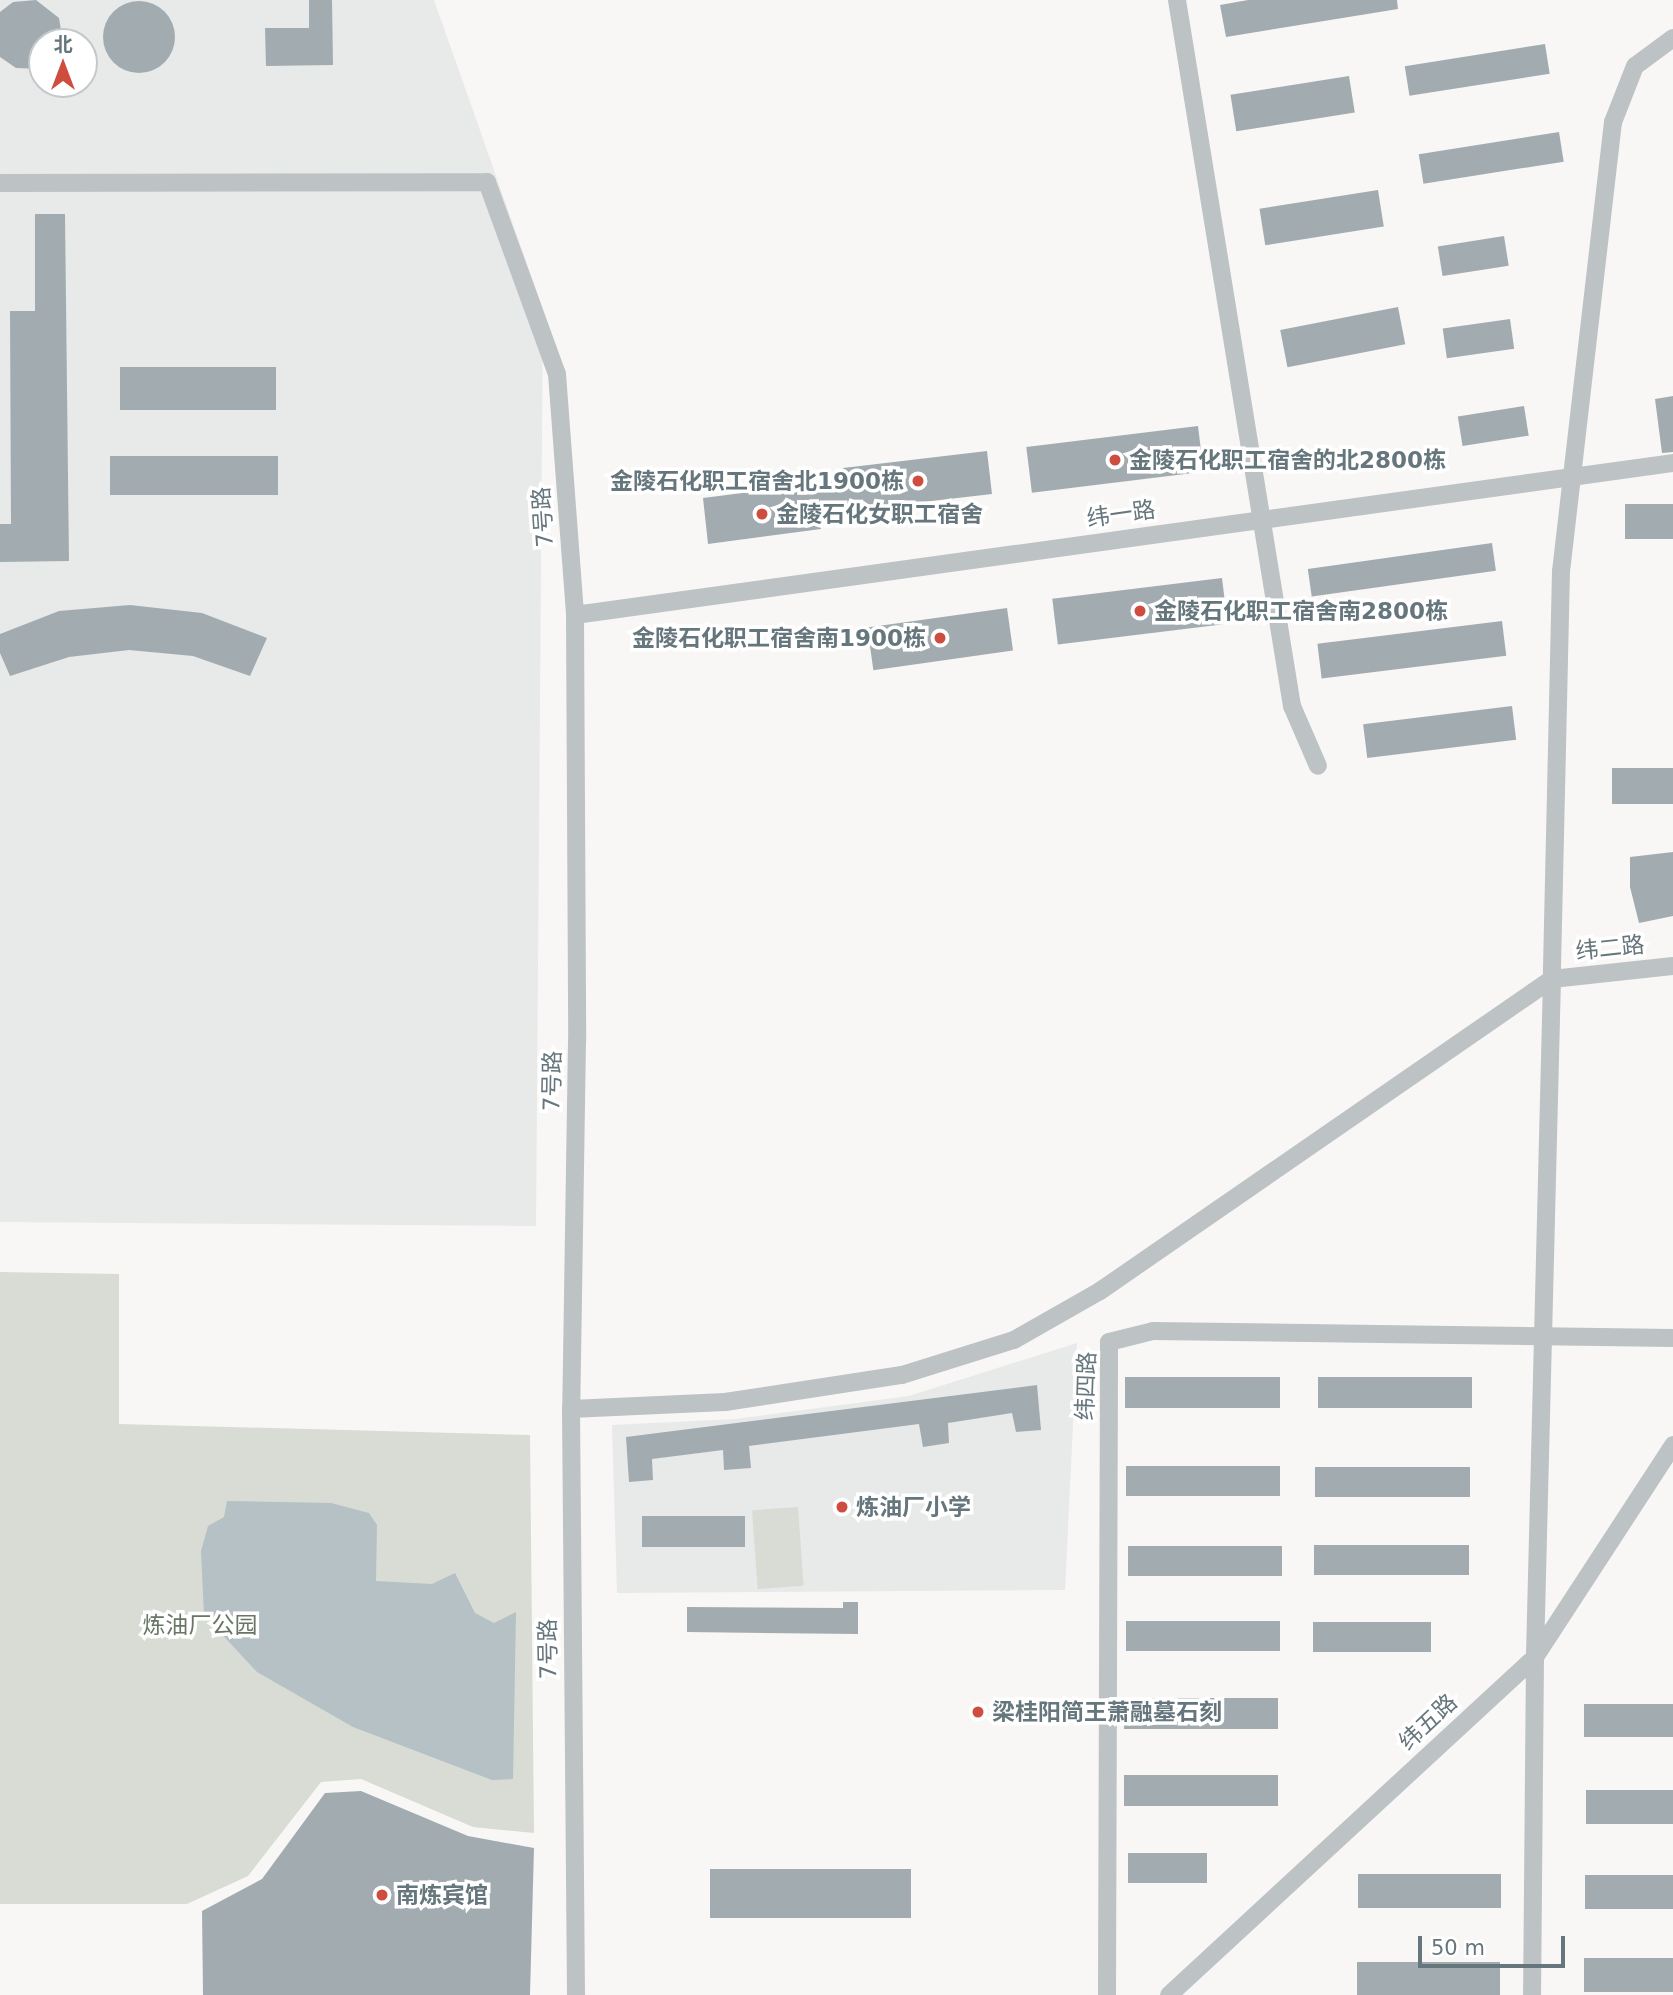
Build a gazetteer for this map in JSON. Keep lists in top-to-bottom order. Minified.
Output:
{"streets":{"street":["纬一路","7号路","纬二路","纬四路","纬五路"]},"crossings":[["纬一路","7号路"]],"parks":["炼油厂公园"],"places":["金陵石化职工宿舍的北2800栋","金陵石化职工宿舍北1900栋","金陵石化女职工宿舍","金陵石化职工宿舍南2800栋","金陵石化职工宿舍南1900栋","炼油厂小学","梁桂阳简王萧融墓石刻","南炼宾馆"],"scale_bar":"50 m","north":"top"}
